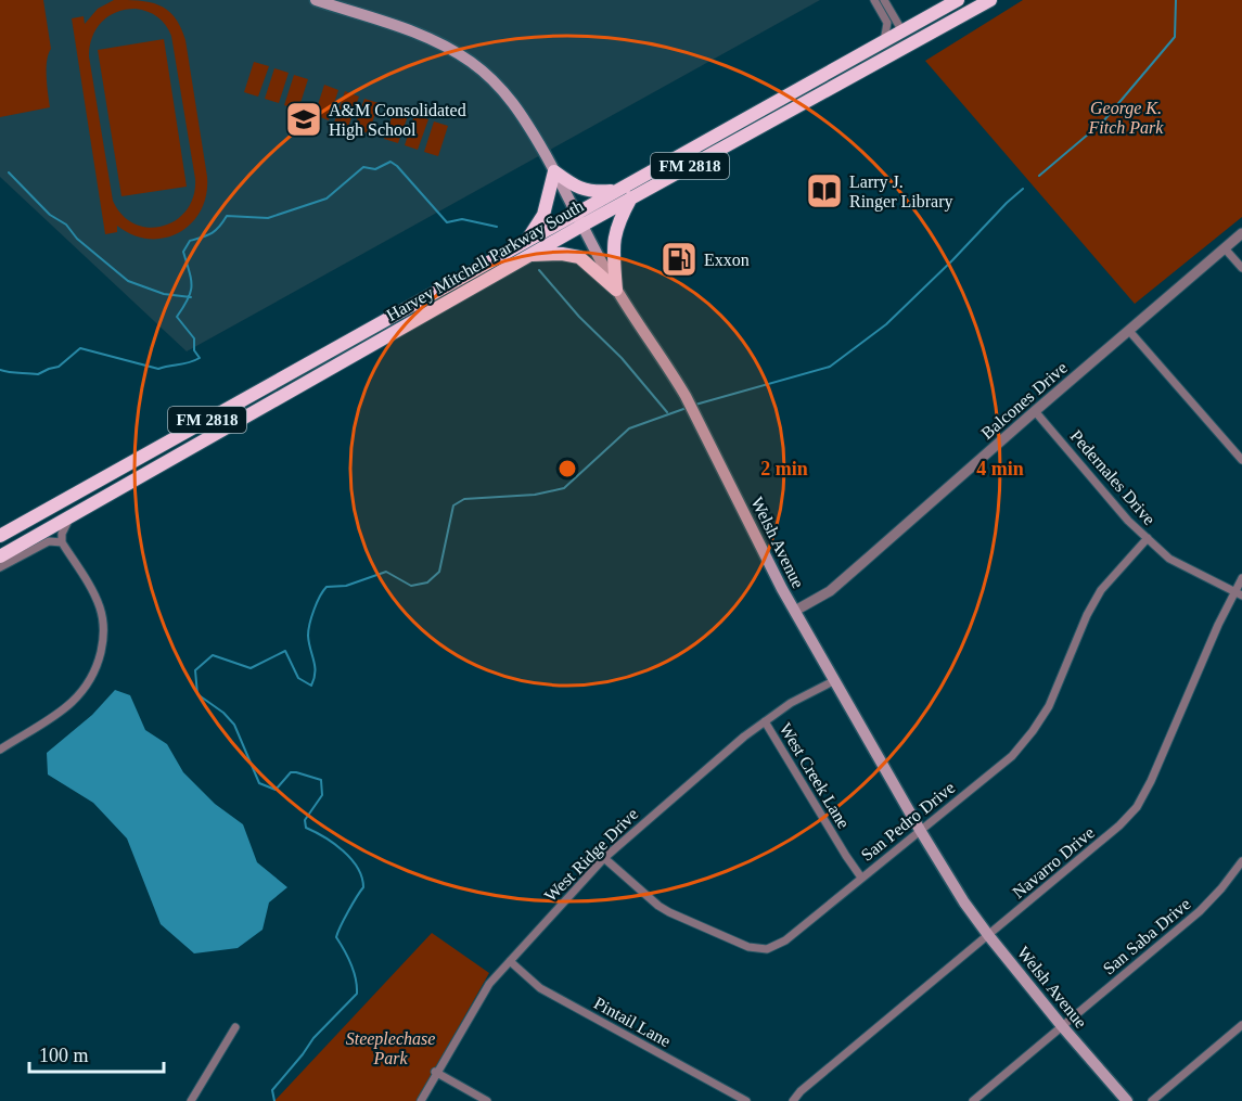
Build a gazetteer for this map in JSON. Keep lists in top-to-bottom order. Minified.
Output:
{"streets":{"highway":["FM 2818","Harvey Mitchell Parkway South"],"main road":["Welsh Avenue"],"street":["Balcones Drive","Pedernales Drive","West Creek Lane","San Pedro Drive","West Ridge Drive","Navarro Drive","San Saba Drive","Pintail Lane"]},"crossings":[["Harvey Mitchell Parkway South","Welsh Avenue"],["Balcones Drive","Pedernales Drive"],["Balcones Drive","Welsh Avenue"],["Pedernales Drive","San Pedro Drive"],["Pedernales Drive","Navarro Drive"],["Welsh Avenue","San Pedro Drive"],["Welsh Avenue","West Ridge Drive"],["Welsh Avenue","Navarro Drive"],["Welsh Avenue","San Saba Drive"],["West Creek Lane","San Pedro Drive"],["West Creek Lane","West Ridge Drive"],["San Pedro Drive","West Ridge Drive"],["West Ridge Drive","Pintail Lane"]],"parks":["George K. Fitch Park","Steeplechase Park"],"places":{"school or university":["A&M Consolidated High School"],"library":["Larry J. Ringer Library"],"fuel station":["Exxon"]},"scale_bar":"100 m","rings":["2 min","4 min"]}
